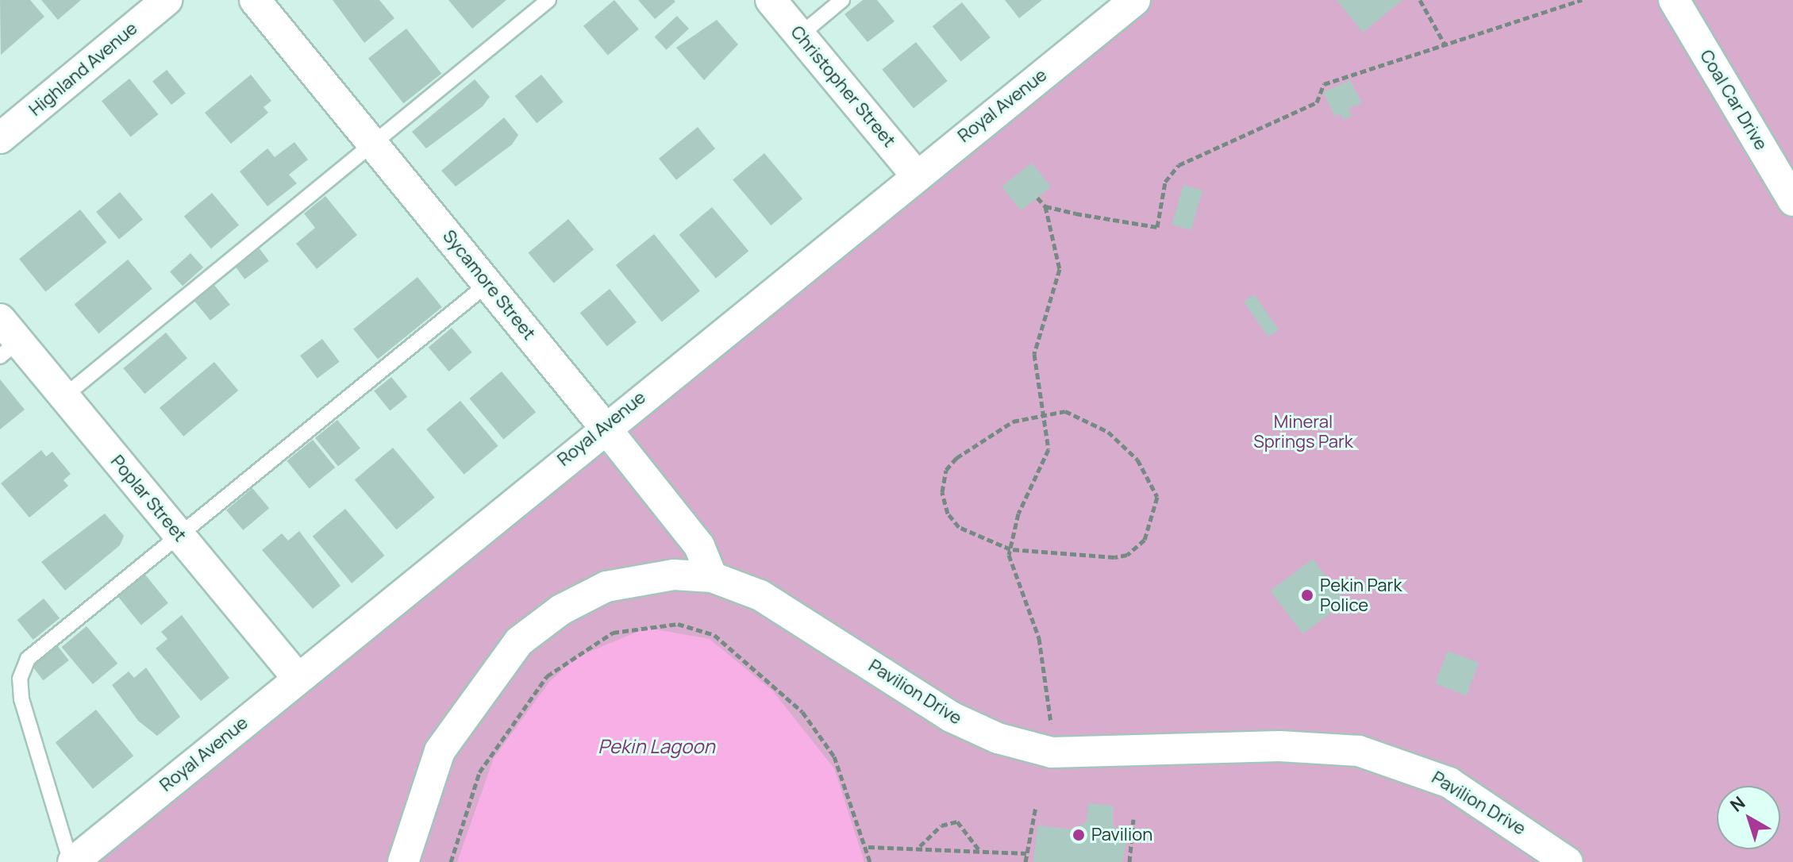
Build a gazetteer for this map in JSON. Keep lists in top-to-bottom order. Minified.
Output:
{"streets":{"street":["Highland Avenue","Christopher Street","Coal Car Drive","Royal Avenue","Sycamore Street","Poplar Street","Pavilion Drive"]},"crossings":[["Christopher Street","Royal Avenue"],["Royal Avenue","Sycamore Street"],["Royal Avenue","Poplar Street"],["Sycamore Street","Pavilion Drive"]],"water":["Pekin Lagoon"],"parks":["Mineral Springs Park"],"places":["Pekin Park Police","Pavilion"],"north":"top left"}
